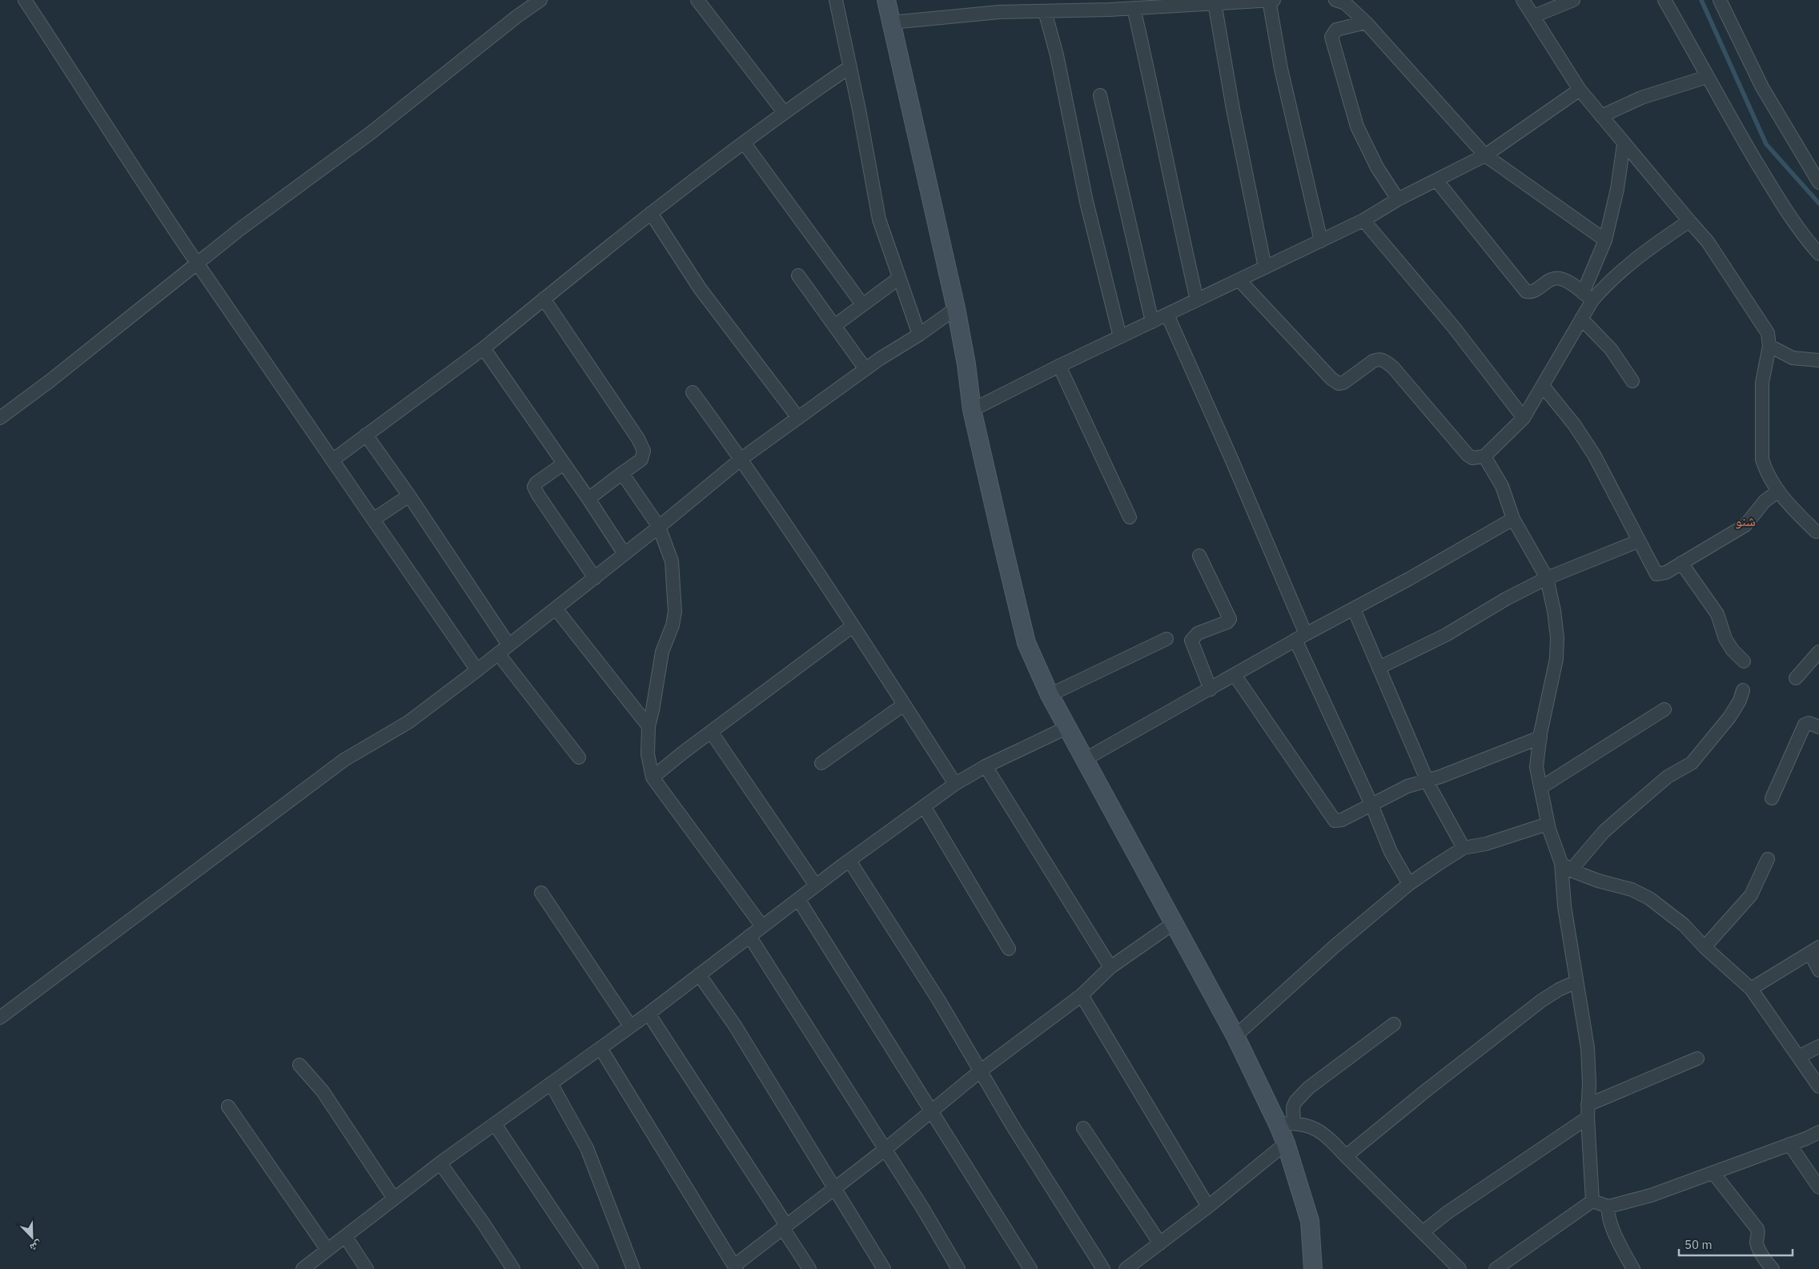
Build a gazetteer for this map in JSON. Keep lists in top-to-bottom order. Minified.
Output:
{"districts":["شنو"],"scale_bar":"50 m","north":"bottom right"}
